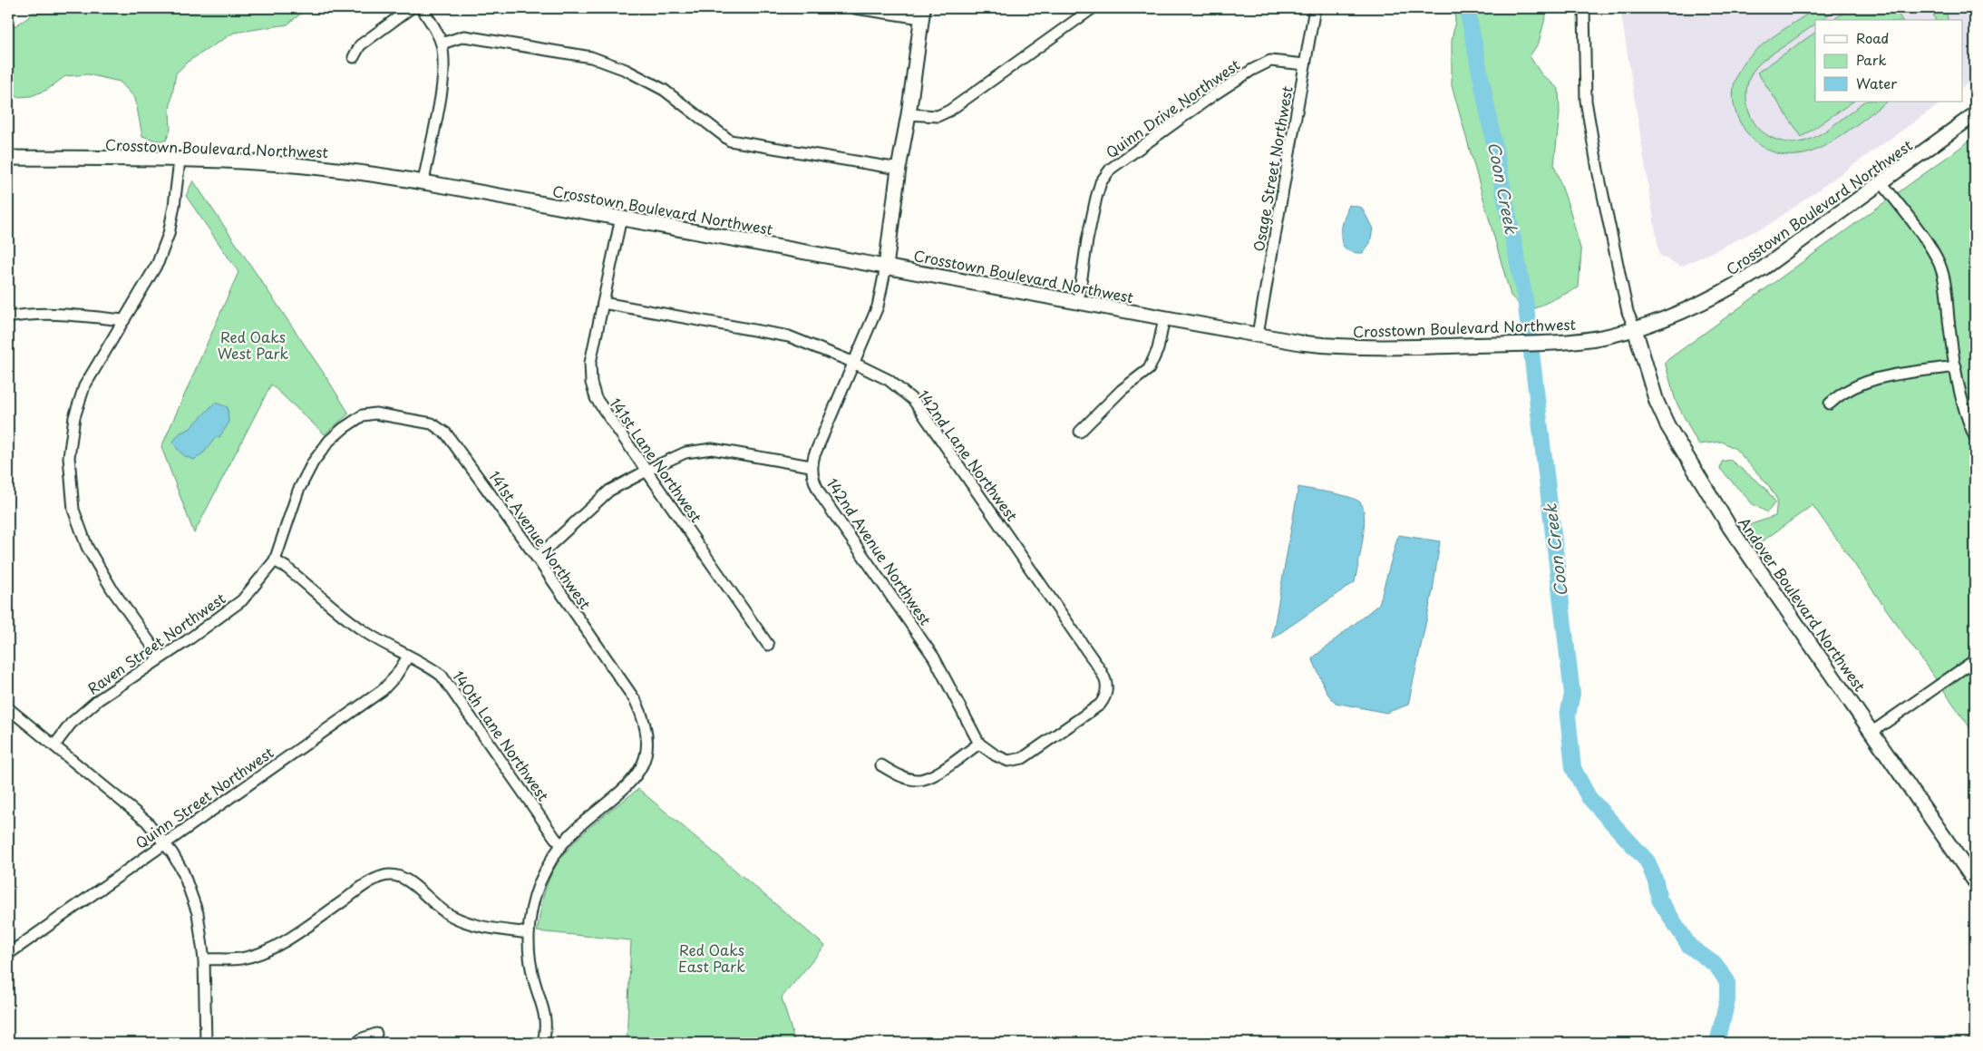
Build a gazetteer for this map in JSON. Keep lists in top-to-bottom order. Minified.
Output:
{"streets":{"street":["Quinn Drive Northwest","Crosstown Boulevard Northwest","Osage Street Northwest","142nd Lane Northwest","141st Lane Northwest","141st Avenue Northwest","142nd Avenue Northwest","Andover Boulevard Northwest","Raven Street Northwest","140th Lane Northwest","Quinn Street Northwest"]},"crossings":[["Quinn Drive Northwest","Crosstown Boulevard Northwest"],["Quinn Drive Northwest","Osage Street Northwest"],["Crosstown Boulevard Northwest","Osage Street Northwest"],["Crosstown Boulevard Northwest","141st Lane Northwest"],["Crosstown Boulevard Northwest","Andover Boulevard Northwest"],["142nd Lane Northwest","141st Lane Northwest"],["142nd Lane Northwest","142nd Avenue Northwest"],["141st Avenue Northwest","Raven Street Northwest"],["141st Avenue Northwest","140th Lane Northwest"],["Raven Street Northwest","140th Lane Northwest"],["140th Lane Northwest","Quinn Street Northwest"]],"water":["Coon Creek"],"parks":["Red Oaks West Park","Red Oaks East Park"],"legend":["Road","Park","Water"]}
